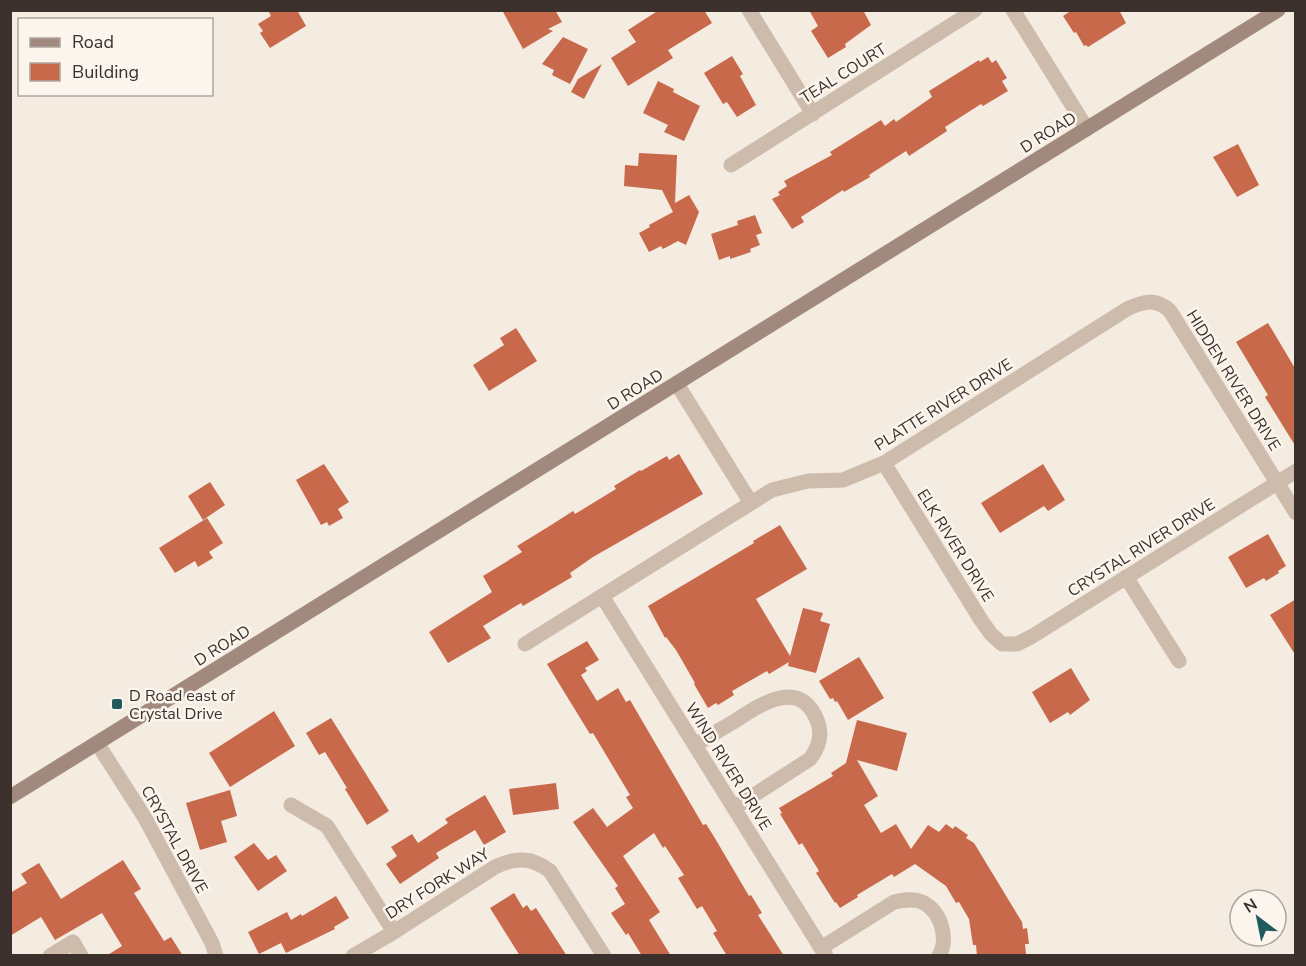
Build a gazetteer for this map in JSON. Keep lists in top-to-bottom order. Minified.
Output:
{"streets":{"street":["TEAL COURT","D ROAD","HIDDEN RIVER DRIVE","PLATTE RIVER DRIVE","ELK RIVER DRIVE","CRYSTAL RIVER DRIVE","WIND RIVER DRIVE","CRYSTAL DRIVE","DRY FORK WAY"]},"crossings":[["D ROAD","CRYSTAL DRIVE"],["HIDDEN RIVER DRIVE","PLATTE RIVER DRIVE"],["HIDDEN RIVER DRIVE","CRYSTAL RIVER DRIVE"],["PLATTE RIVER DRIVE","ELK RIVER DRIVE"],["PLATTE RIVER DRIVE","WIND RIVER DRIVE"],["ELK RIVER DRIVE","CRYSTAL RIVER DRIVE"]],"places":{"transit":["D Road east of Crystal Drive"]},"legend":["Road","Building"],"north":"top left"}
